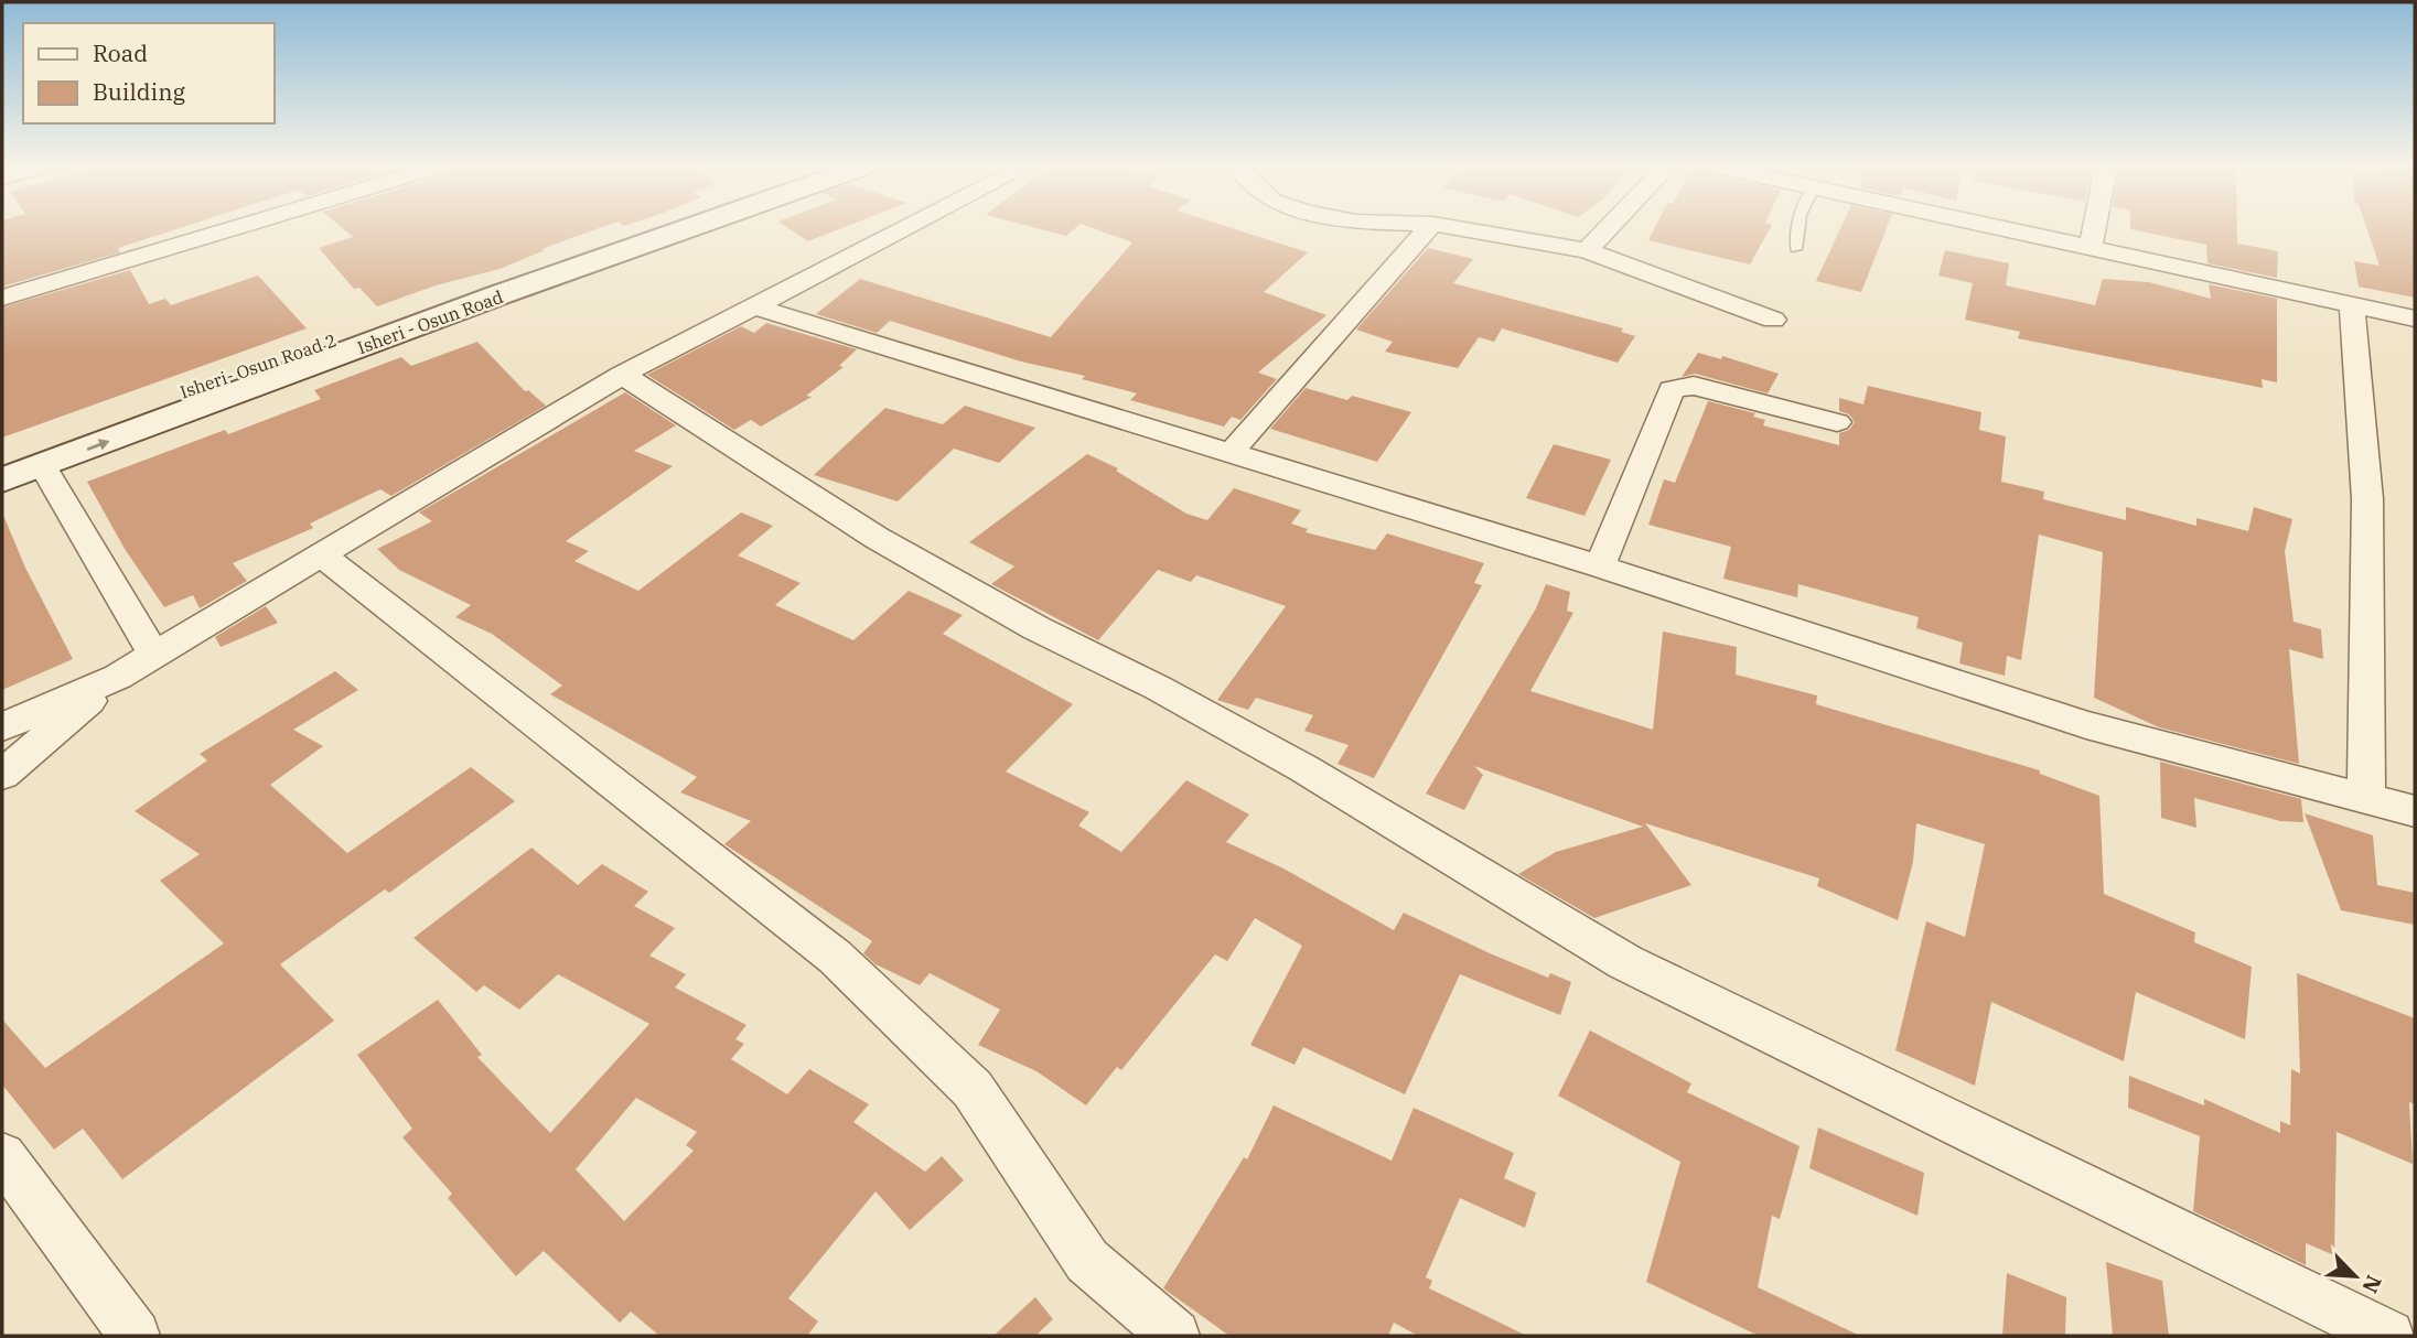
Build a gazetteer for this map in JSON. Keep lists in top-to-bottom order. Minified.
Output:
{"streets":{"main road":["Isheri - Osun Road","Isheri- Osun Road 2"]},"one_way":["Isheri - Osun Road"],"legend":["Road","Building"],"north":"bottom right"}
